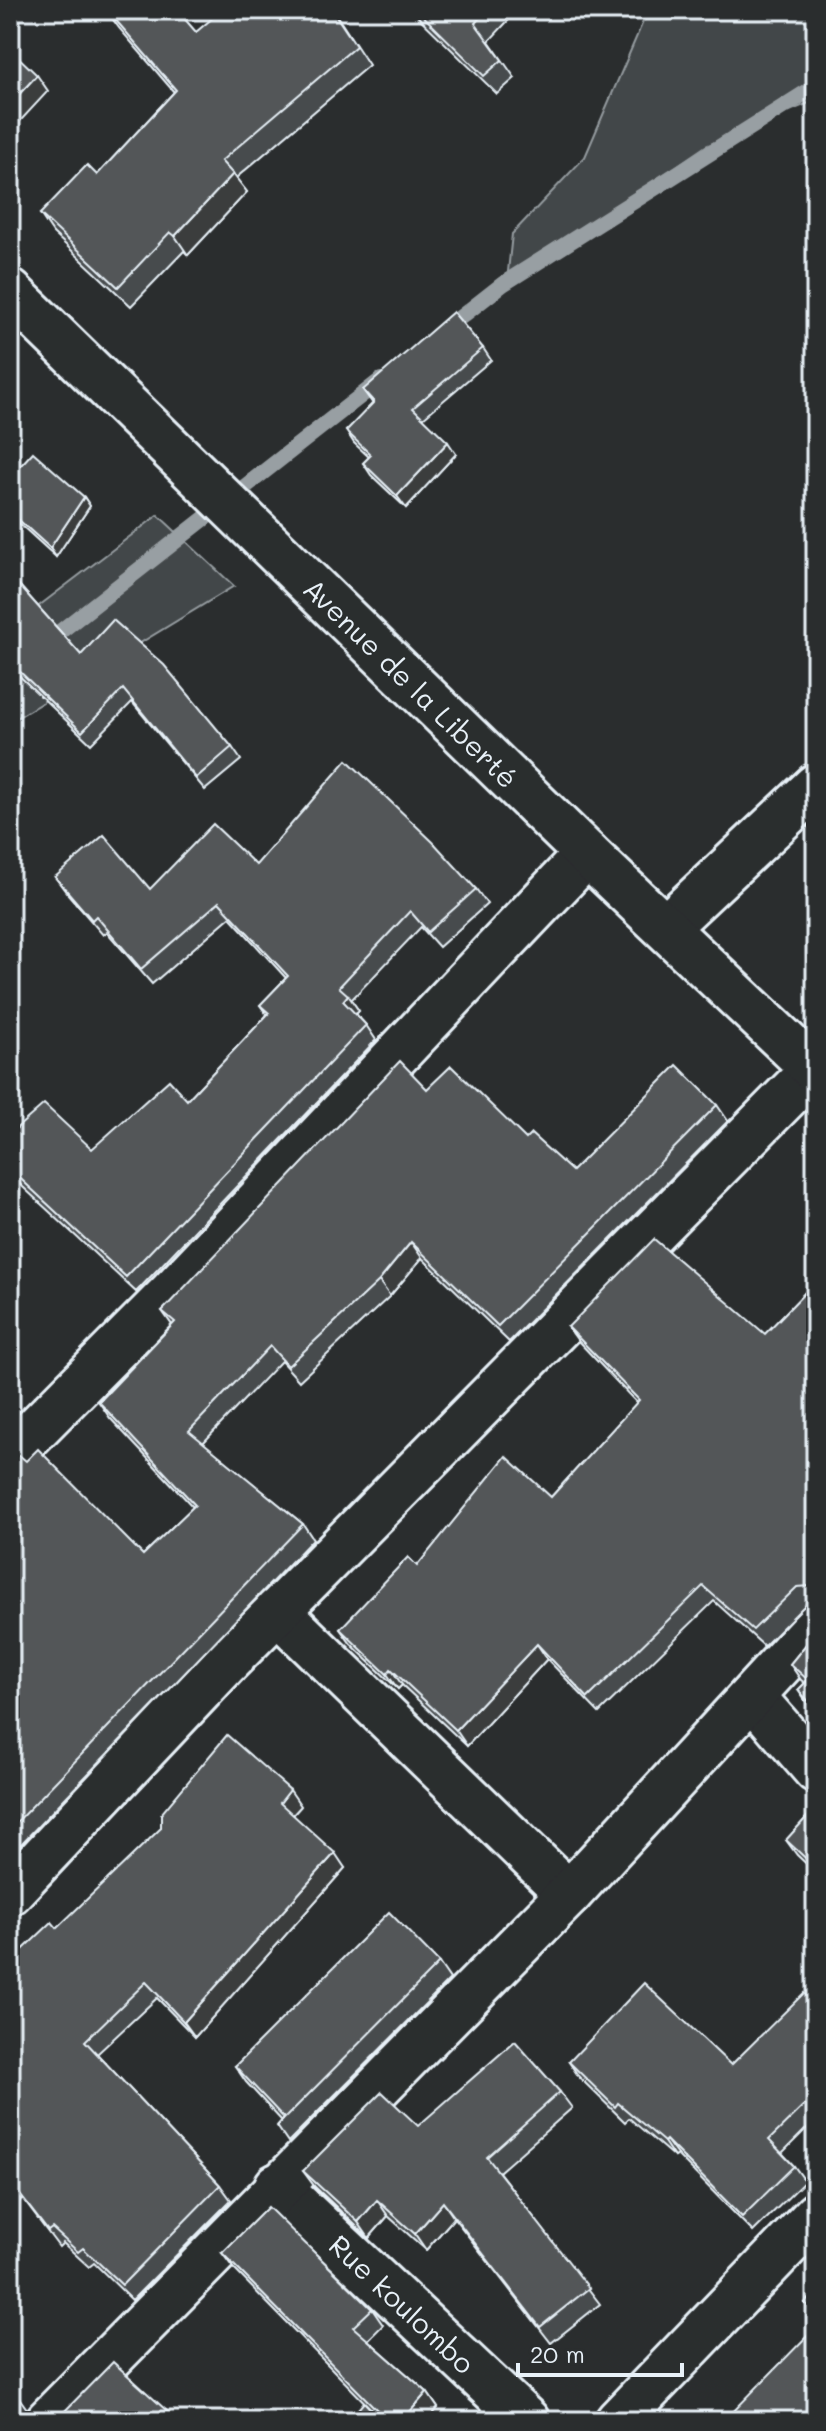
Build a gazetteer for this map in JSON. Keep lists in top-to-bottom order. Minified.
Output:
{"streets":{"street":["Avenue de la Liberté","Rue koulombo"]},"scale_bar":"20 m"}
